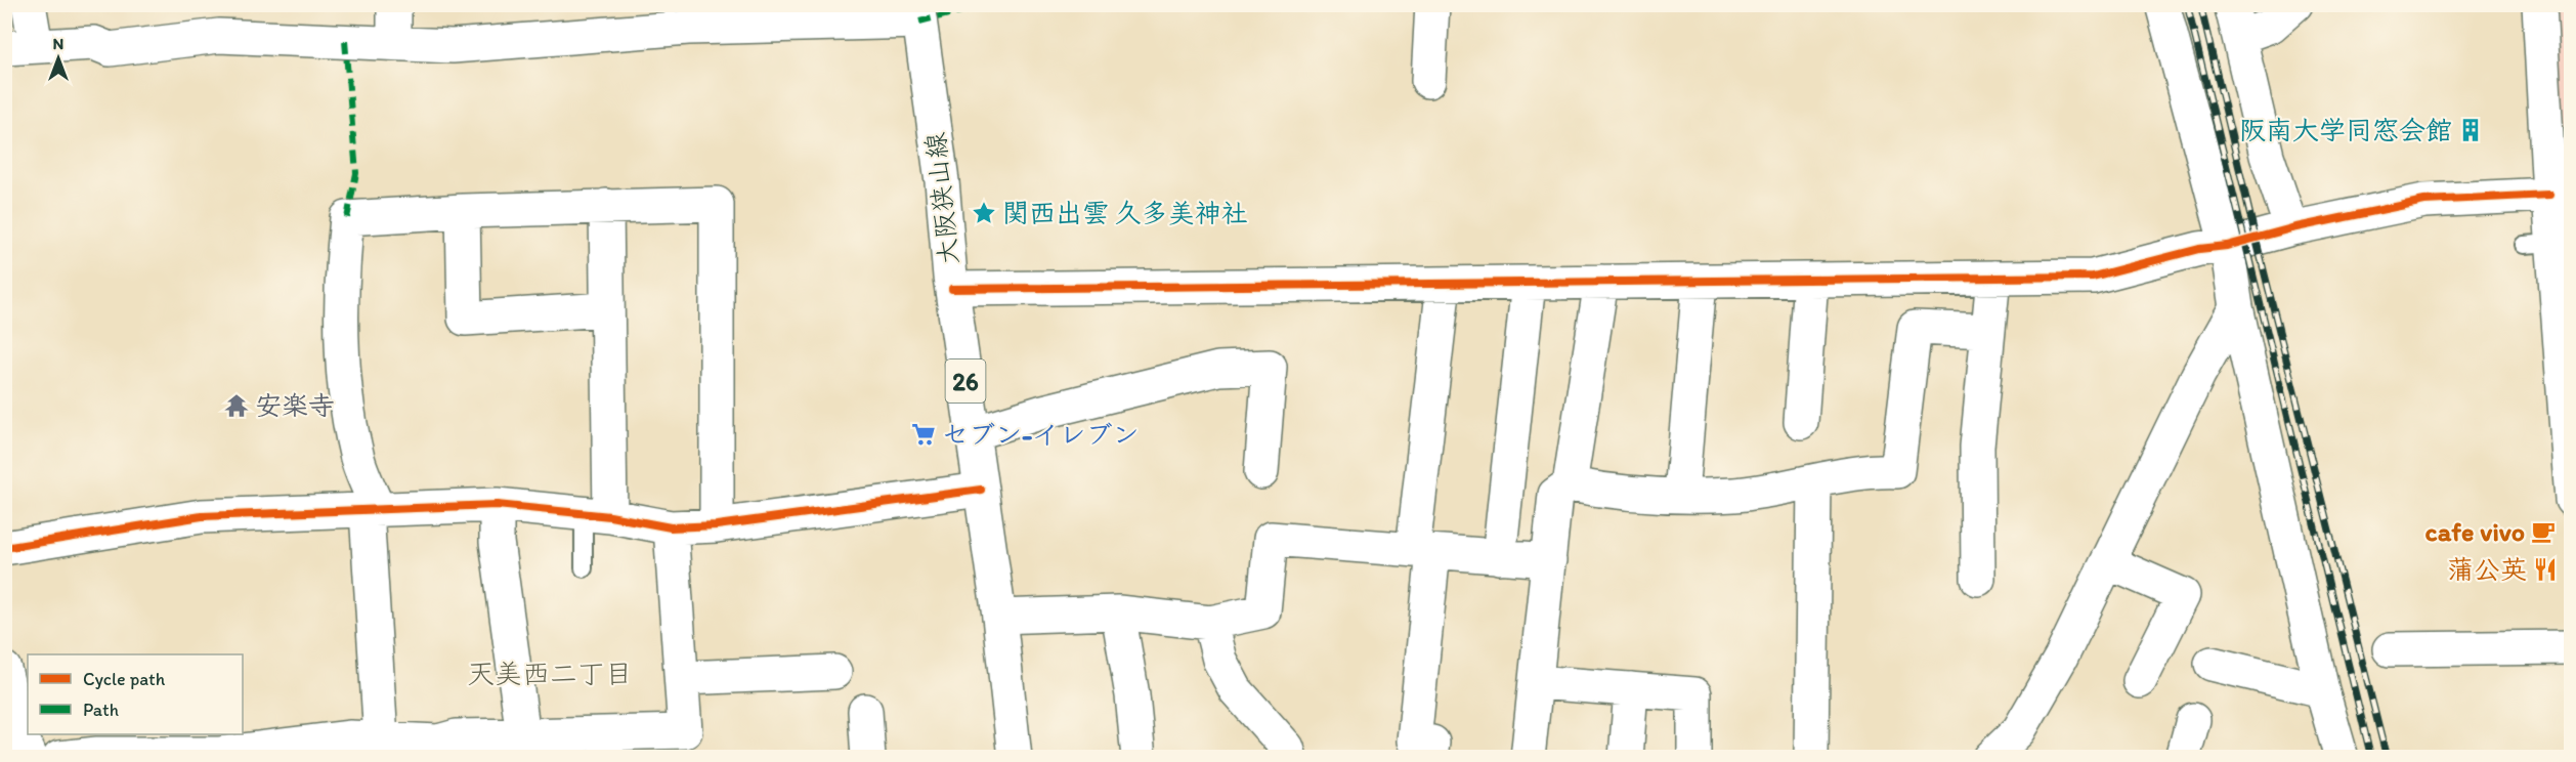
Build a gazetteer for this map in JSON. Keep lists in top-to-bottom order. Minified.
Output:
{"streets":{"street":["大阪狭山線","26"]},"districts":["天美西二丁目"],"places":{"building":["阪南大学同窓会館"],"place":["関西出雲 久多美神社"],"temple":["安楽寺"],"supermarket":["セブン-イレブン"],"cafe":["cafe vivo"],"restaurant":["蒲公英"]},"legend":["Cycle path","Path"],"north":"top"}
